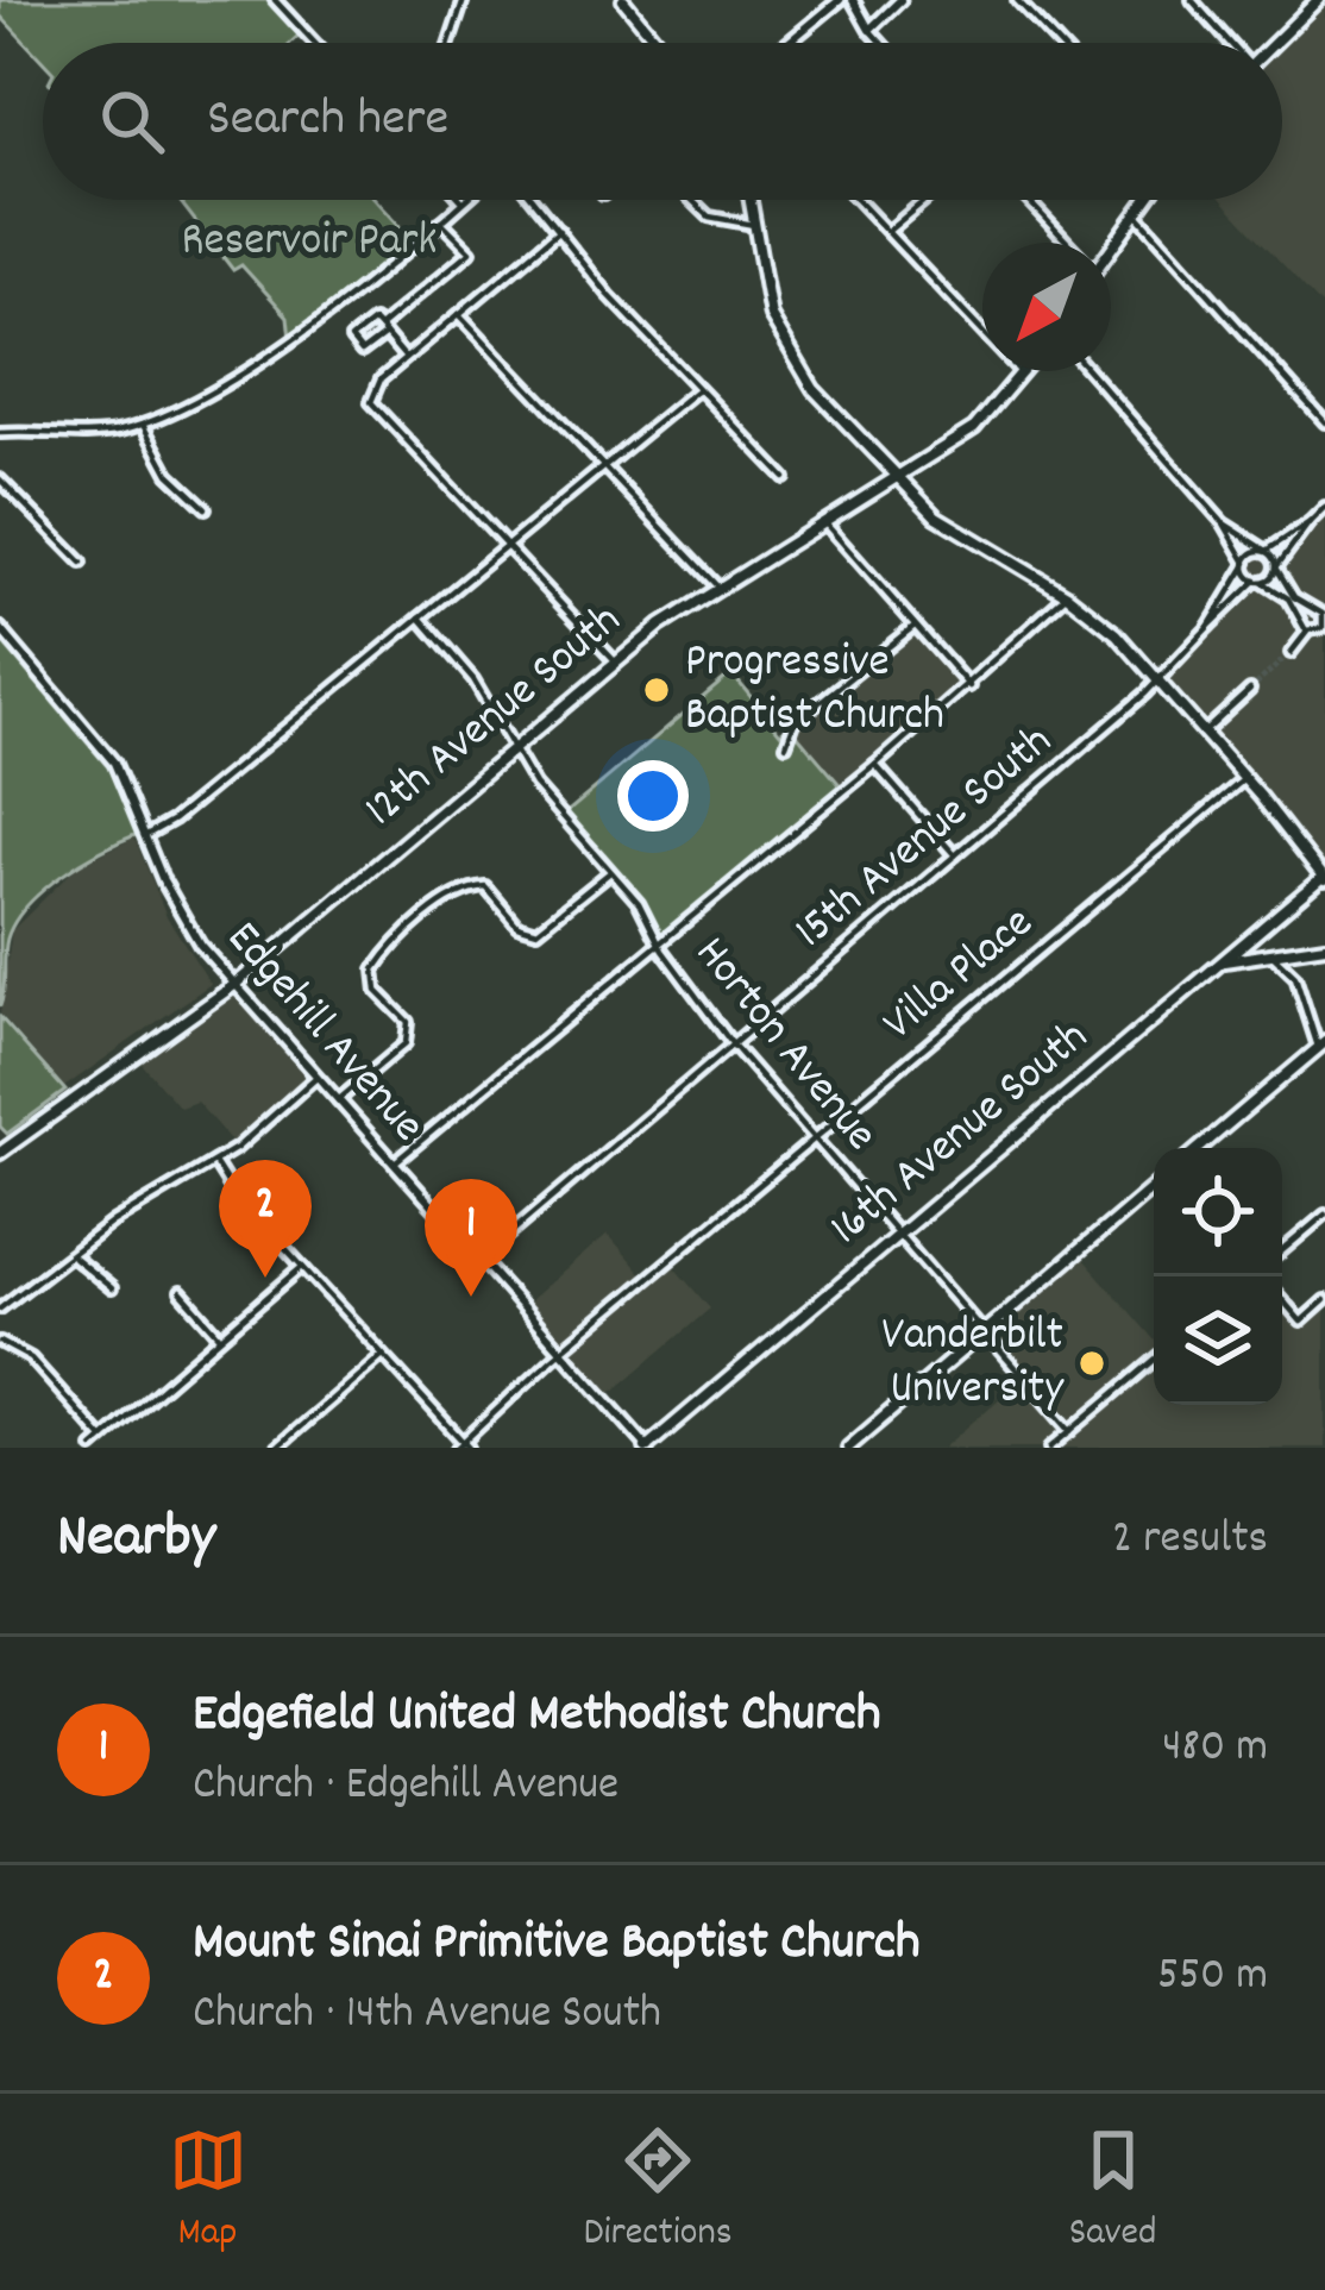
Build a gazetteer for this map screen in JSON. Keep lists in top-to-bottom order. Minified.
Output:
{"streets":{"main road":["12th Avenue South","16th Avenue South"],"street":["15th Avenue South","Villa Place","Edgehill Avenue","Horton Avenue"]},"crossings":[["12th Avenue South","Edgehill Avenue"],["12th Avenue South","Horton Avenue"],["15th Avenue South","Edgehill Avenue"],["15th Avenue South","Horton Avenue"],["Villa Place","Edgehill Avenue"],["Villa Place","Horton Avenue"],["Edgehill Avenue","16th Avenue South"],["Horton Avenue","16th Avenue South"]],"parks":["Reservoir Park"],"places":["Progressive Baptist Church","Vanderbilt University"],"north":"bottom left","page":{"search":"Search here","pins":["2","1"],"heading":["Nearby","2 results"],"list":[{"mark":"1","name":"Edgefield United Methodist Church","note":"Church · Edgehill Avenue","value":"480 m"},{"mark":"2","name":"Mount Sinai Primitive Baptist Church","note":"Church · 14th Avenue South","value":"550 m"}],"nav":["Map","Directions","Saved"]}}
